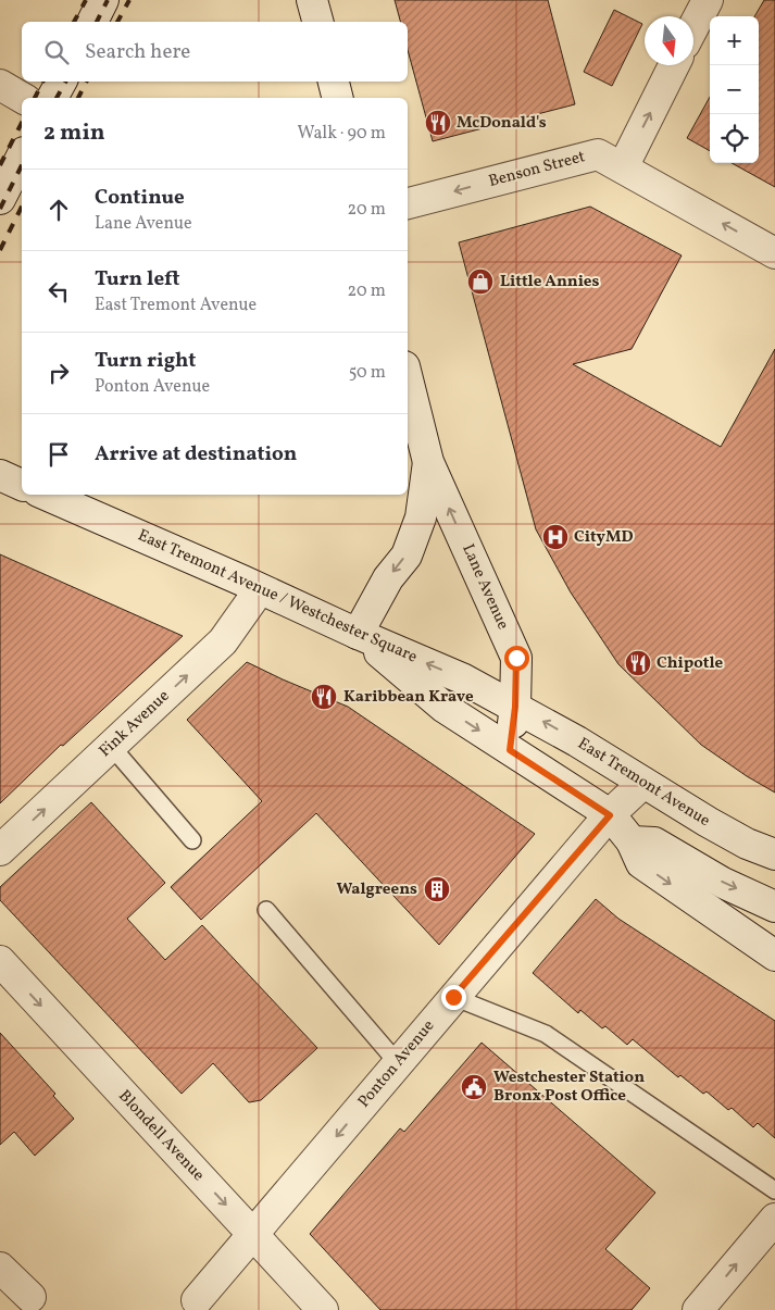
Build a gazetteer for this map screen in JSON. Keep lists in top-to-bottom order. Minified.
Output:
{"streets":{"street":["Benson Street","Lane Avenue","East Tremont Avenue / Westchester Square","Fink Avenue","East Tremont Avenue","Ponton Avenue","Blondell Avenue"]},"crossings":[["Lane Avenue","East Tremont Avenue / Westchester Square"],["Lane Avenue","East Tremont Avenue"],["East Tremont Avenue / Westchester Square","Fink Avenue"],["East Tremont Avenue / Westchester Square","East Tremont Avenue"],["East Tremont Avenue","Ponton Avenue"],["Ponton Avenue","Blondell Avenue"]],"one_way":["Benson Street","Fink Avenue","Blondell Avenue"],"places":{"restaurant":["McDonald's","Chipotle","Karibbean Krave"],"shop":["Little Annies"],"hospital":["CityMD"],"building":["Walgreens"],"public building":["Westchester Station Bronx Post Office"]},"north":"bottom","page":{"map_buttons":["+","−"],"search":"Search here","heading":["2 min","Walk · 90 m"],"list":[["Continue","Lane Avenue","20 m"],["Turn left","East Tremont Avenue","20 m"],["Turn right","Ponton Avenue","50 m"],"Arrive at destination"]}}
